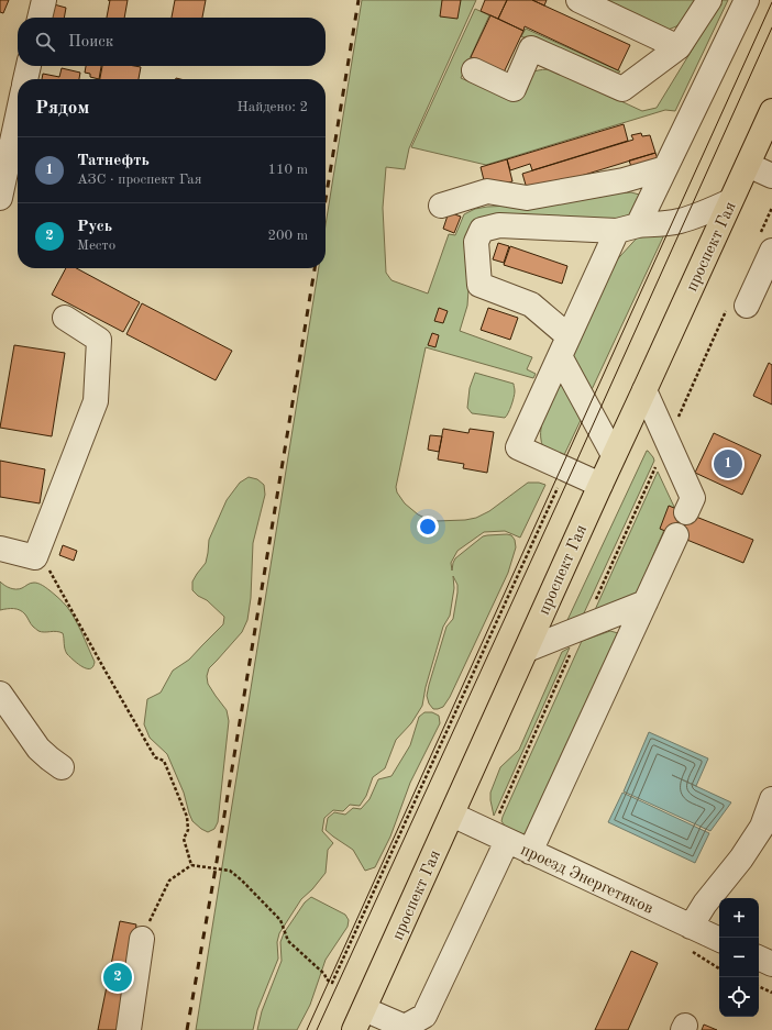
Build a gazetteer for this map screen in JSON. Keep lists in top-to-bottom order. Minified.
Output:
{"streets":{"main road":["проспект Гая"],"street":["проезд Энергетиков"]},"crossings":[["проспект Гая","проезд Энергетиков"]],"page":{"search":"Поиск","heading":["Рядом","Найдено: 2"],"list":[{"mark":"1","name":"Татнефть","note":"АЗС · проспект Гая","value":"110 m"},{"mark":"2","name":"Русь","note":"Место","value":"200 m"}],"pins":["1","2"],"map_buttons":["+","−"]}}
